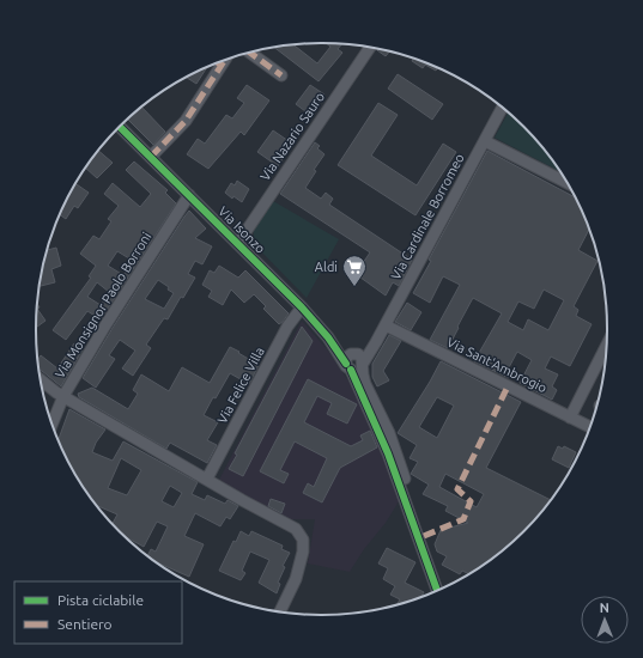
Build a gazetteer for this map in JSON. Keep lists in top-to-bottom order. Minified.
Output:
{"streets":{"street":["Via Nazario Sauro","Via Cardinale Borromeo","Via Isonzo","Via Monsignor Paolo Borroni","Via Sant'Ambrogio","Via Felice Villa"]},"crossings":[["Via Nazario Sauro","Via Isonzo"],["Via Cardinale Borromeo","Via Sant'Ambrogio"],["Via Isonzo","Via Monsignor Paolo Borroni"],["Via Isonzo","Via Felice Villa"]],"places":{"supermarket":["Aldi"]},"legend":["Pista ciclabile","Sentiero"],"north":"top"}
